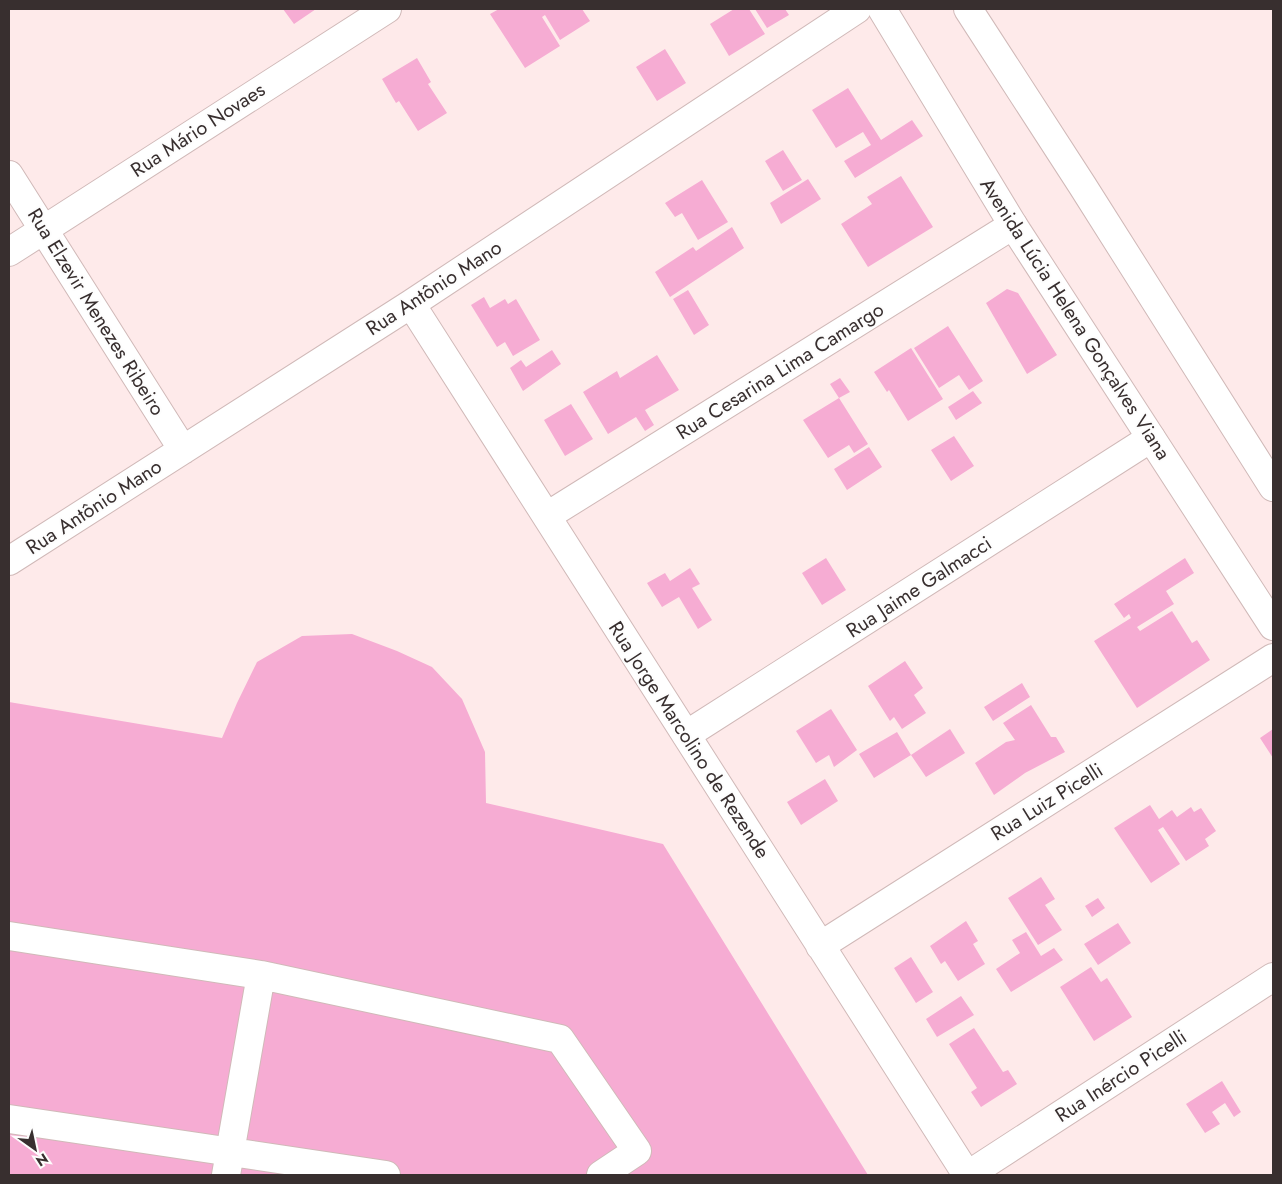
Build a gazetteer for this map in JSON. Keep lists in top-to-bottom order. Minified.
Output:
{"streets":{"street":["Rua Mário Novaes","Rua Antônio Mano","Rua Elzevir Menezes Ribeiro","Avenida Lúcia Helena Gonçalves Viana","Rua Cesarina Lima Camargo","Rua Jaime Galmacci","Rua Jorge Marcolino de Rezende","Rua Luiz Picelli","Rua Inércio Picelli"]},"crossings":[["Rua Mário Novaes","Rua Elzevir Menezes Ribeiro"],["Rua Antônio Mano","Rua Elzevir Menezes Ribeiro"],["Rua Antônio Mano","Rua Jorge Marcolino de Rezende"],["Avenida Lúcia Helena Gonçalves Viana","Rua Cesarina Lima Camargo"],["Avenida Lúcia Helena Gonçalves Viana","Rua Jaime Galmacci"],["Rua Cesarina Lima Camargo","Rua Jorge Marcolino de Rezende"],["Rua Jaime Galmacci","Rua Jorge Marcolino de Rezende"],["Rua Jorge Marcolino de Rezende","Rua Luiz Picelli"],["Rua Jorge Marcolino de Rezende","Rua Inércio Picelli"]],"north":"bottom right"}
